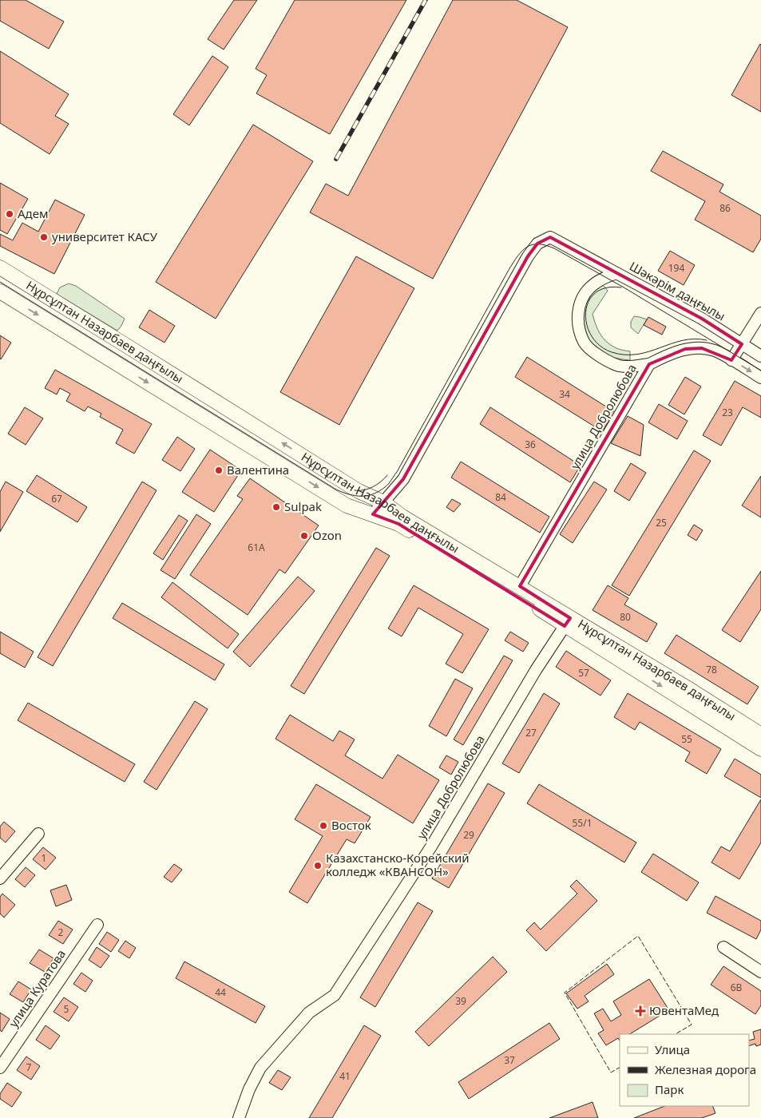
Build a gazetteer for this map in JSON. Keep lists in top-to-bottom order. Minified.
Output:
{"streets":{"main road":["Нұрсұлтан Назарбаев даңғылы"],"street":["Шәкәрім даңғылы","улица Добролюбова","улица Куратова"]},"crossings":[["Шәкәрім даңғылы","улица Добролюбова"],["Нұрсұлтан Назарбаев даңғылы","улица Добролюбова"]],"places":{"other":["Адем","университет КАСУ","Валентина","Sulpak","Ozon","Восток","Казахстанско-Корейский колледж «КВАНСОН»"],"health":["ЮвентаМед"]},"house_numbers":["86","194","34","23","36","84","67","25","61А","80","78","57","27","55","55/1","29","1","2","6В","44","39","5","37","7","41"],"legend":["Улица","Железная дорога","Парк"]}
